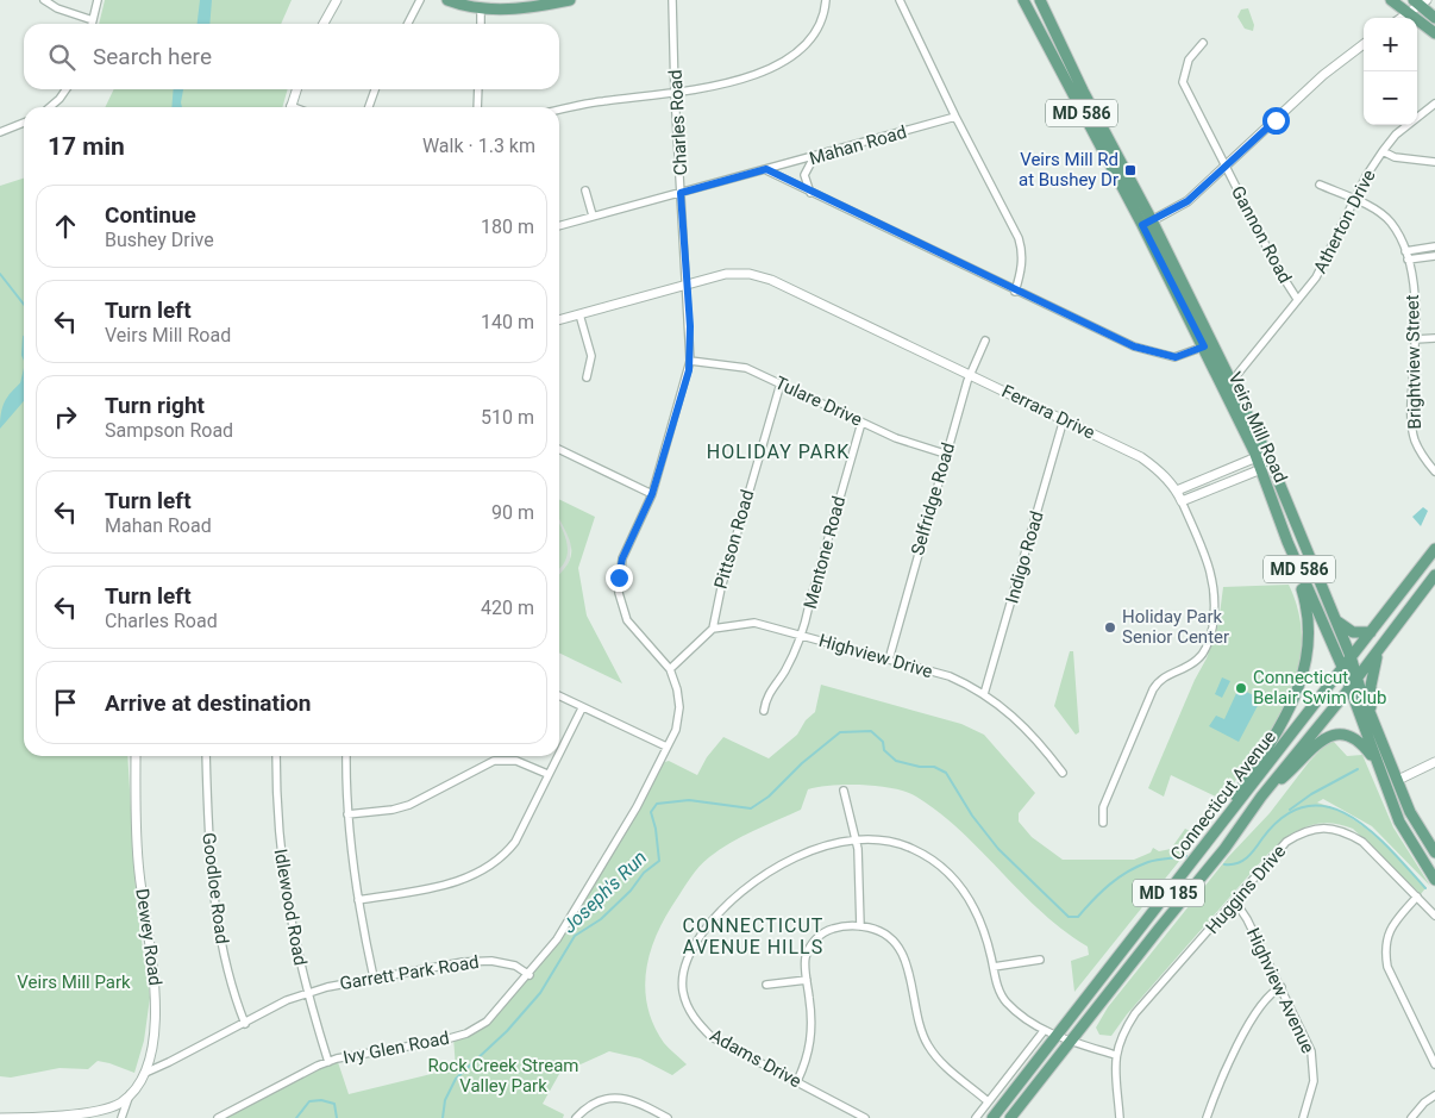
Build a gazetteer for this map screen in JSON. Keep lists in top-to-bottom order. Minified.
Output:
{"streets":{"main road":["MD 586","Veirs Mill Road","Connecticut Avenue","MD 185"],"street":["Charles Road","Mahan Road","Atherton Drive","Gannon Road","Brightview Street","Tulare Drive","Ferrara Drive","Selfridge Road","Pittson Road","Mentone Road","Indigo Road","Highview Drive","Goodloe Road","Huggins Drive","Idlewood Road","Dewey Road","Garrett Park Road","Highview Avenue","Ivy Glen Road","Adams Drive"]},"crossings":[["Charles Road","Mahan Road"],["Charles Road","Tulare Drive"],["Charles Road","Ferrara Drive"],["Atherton Drive","Gannon Road"],["Atherton Drive","Brightview Street"],["Tulare Drive","Selfridge Road"],["Tulare Drive","Pittson Road"],["Tulare Drive","Mentone Road"],["Ferrara Drive","Selfridge Road"],["Ferrara Drive","Indigo Road"],["Veirs Mill Road","Connecticut Avenue"],["Selfridge Road","Highview Drive"],["Pittson Road","Highview Drive"],["Mentone Road","Highview Drive"],["Indigo Road","Highview Drive"],["Connecticut Avenue","Adams Drive"],["Goodloe Road","Garrett Park Road"],["Huggins Drive","Highview Avenue"],["Huggins Drive","Adams Drive"],["Idlewood Road","Garrett Park Road"],["Idlewood Road","Ivy Glen Road"],["Dewey Road","Garrett Park Road"],["Garrett Park Road","Ivy Glen Road"]],"districts":["HOLIDAY PARK","CONNECTICUT AVENUE HILLS"],"water":["Joseph's Run"],"parks":["Veirs Mill Park","Rock Creek Stream Valley Park"],"places":{"transit":["Veirs Mill Rd at Bushey Dr"],"other":["Holiday Park Senior Center","Connecticut Belair Swim Club"]},"page":{"map_buttons":["+","−"],"search":"Search here","heading":["17 min","Walk · 1.3 km"],"list":[["Continue","Bushey Drive","180 m"],["Turn left","Veirs Mill Road","140 m"],["Turn right","Sampson Road","510 m"],["Turn left","Mahan Road","90 m"],["Turn left","Charles Road","420 m"],"Arrive at destination"]}}
